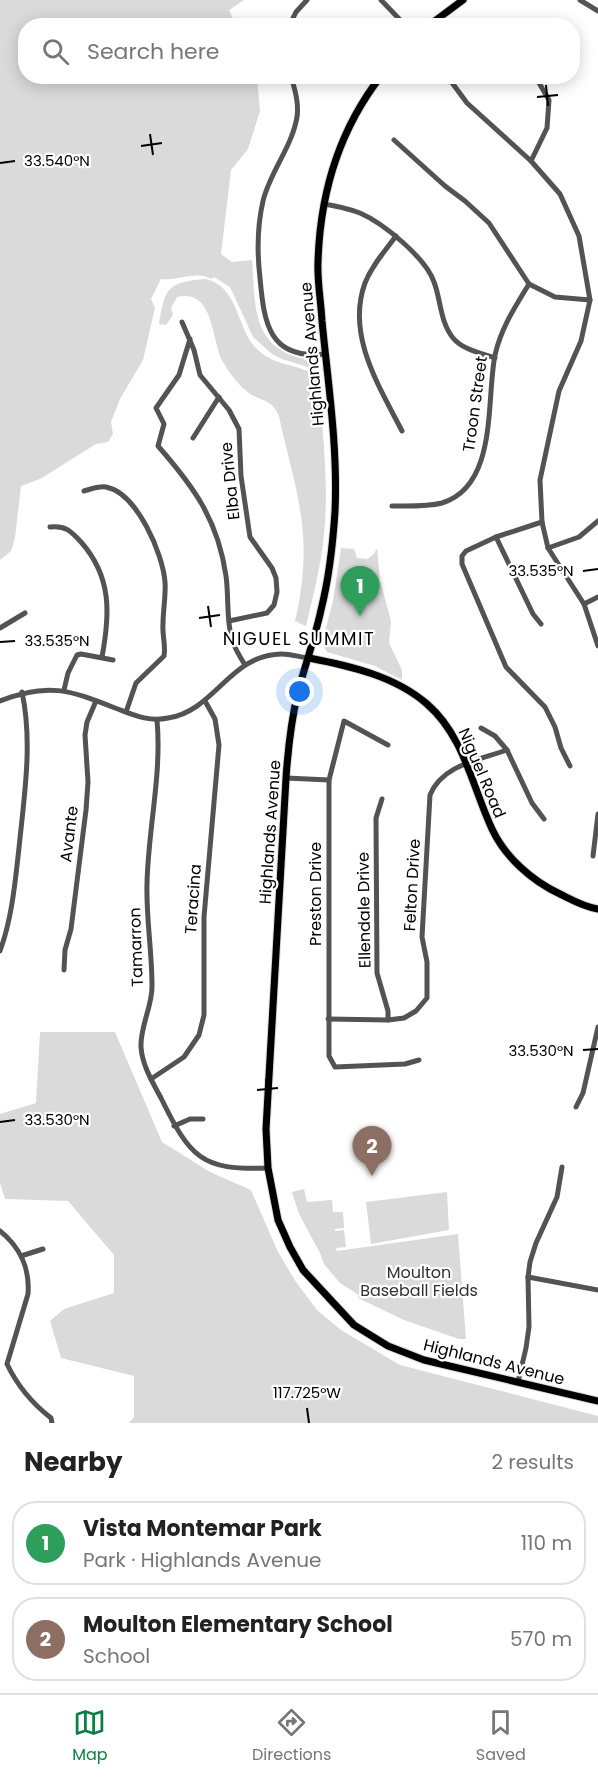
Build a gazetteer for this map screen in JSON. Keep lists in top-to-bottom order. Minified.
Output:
{"streets":{"main road":["Highlands Avenue","Niguel Road"],"street":["Troon Street","Elba Drive","Avante","Felton Drive","Preston Drive","Teracina","Ellendale Drive","Tamarron"]},"crossings":[["Highlands Avenue","Niguel Road"],["Highlands Avenue","Tamarron"],["Niguel Road","Avante"],["Niguel Road","Felton Drive"],["Niguel Road","Teracina"],["Niguel Road","Tamarron"],["Felton Drive","Preston Drive"],["Felton Drive","Ellendale Drive"],["Teracina","Tamarron"]],"districts":["NIGUEL SUMMIT"],"parks":["Moulton Baseball Fields"],"page":{"search":"Search here","pins":["1","2"],"heading":["Nearby","2 results"],"list":[{"mark":"1","name":"Vista Montemar Park","note":"Park · Highlands Avenue","value":"110 m"},{"mark":"2","name":"Moulton Elementary School","note":"School","value":"570 m"}],"nav":["Map","Directions","Saved"]},"coordinates":["33.540°N","33.535°N","33.530°N","117.725°W"]}
